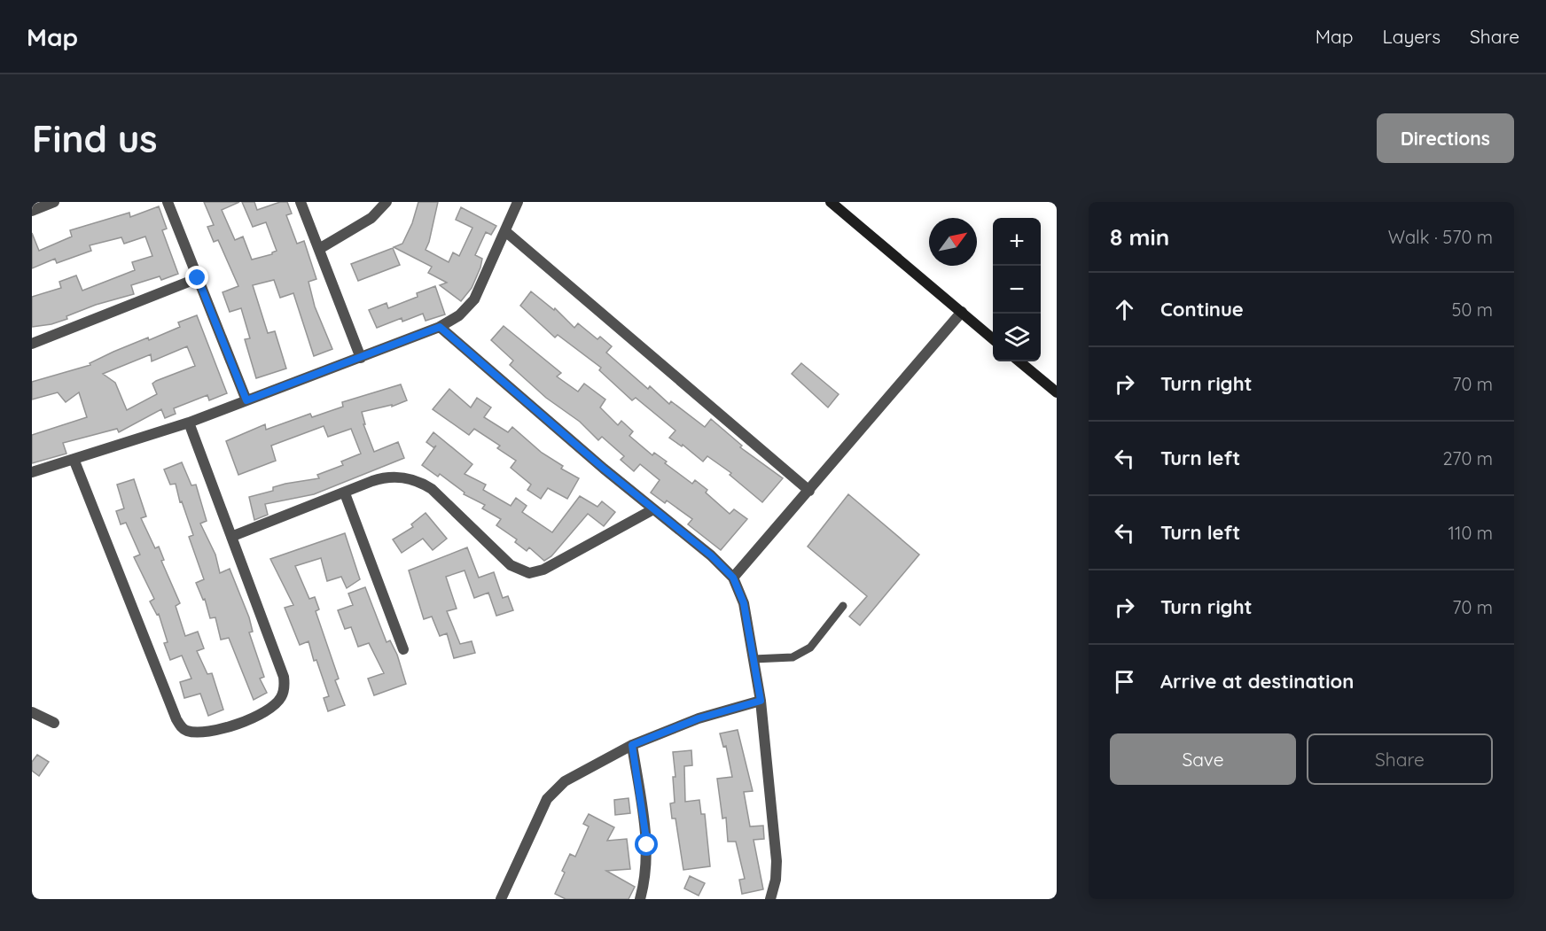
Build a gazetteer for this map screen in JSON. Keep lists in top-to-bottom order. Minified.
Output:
{"north":"top right","page":{"header":"Map","nav":["Map","Layers","Share"],"buttons":["Directions",["Save","Share"]],"title":"Find us","heading":["8 min","Walk · 570 m"],"map_buttons":["+","−"],"list":[["Continue","50 m"],["Turn right","70 m"],["Turn left","270 m"],["Turn left","110 m"],["Turn right","70 m"],"Arrive at destination"]}}
